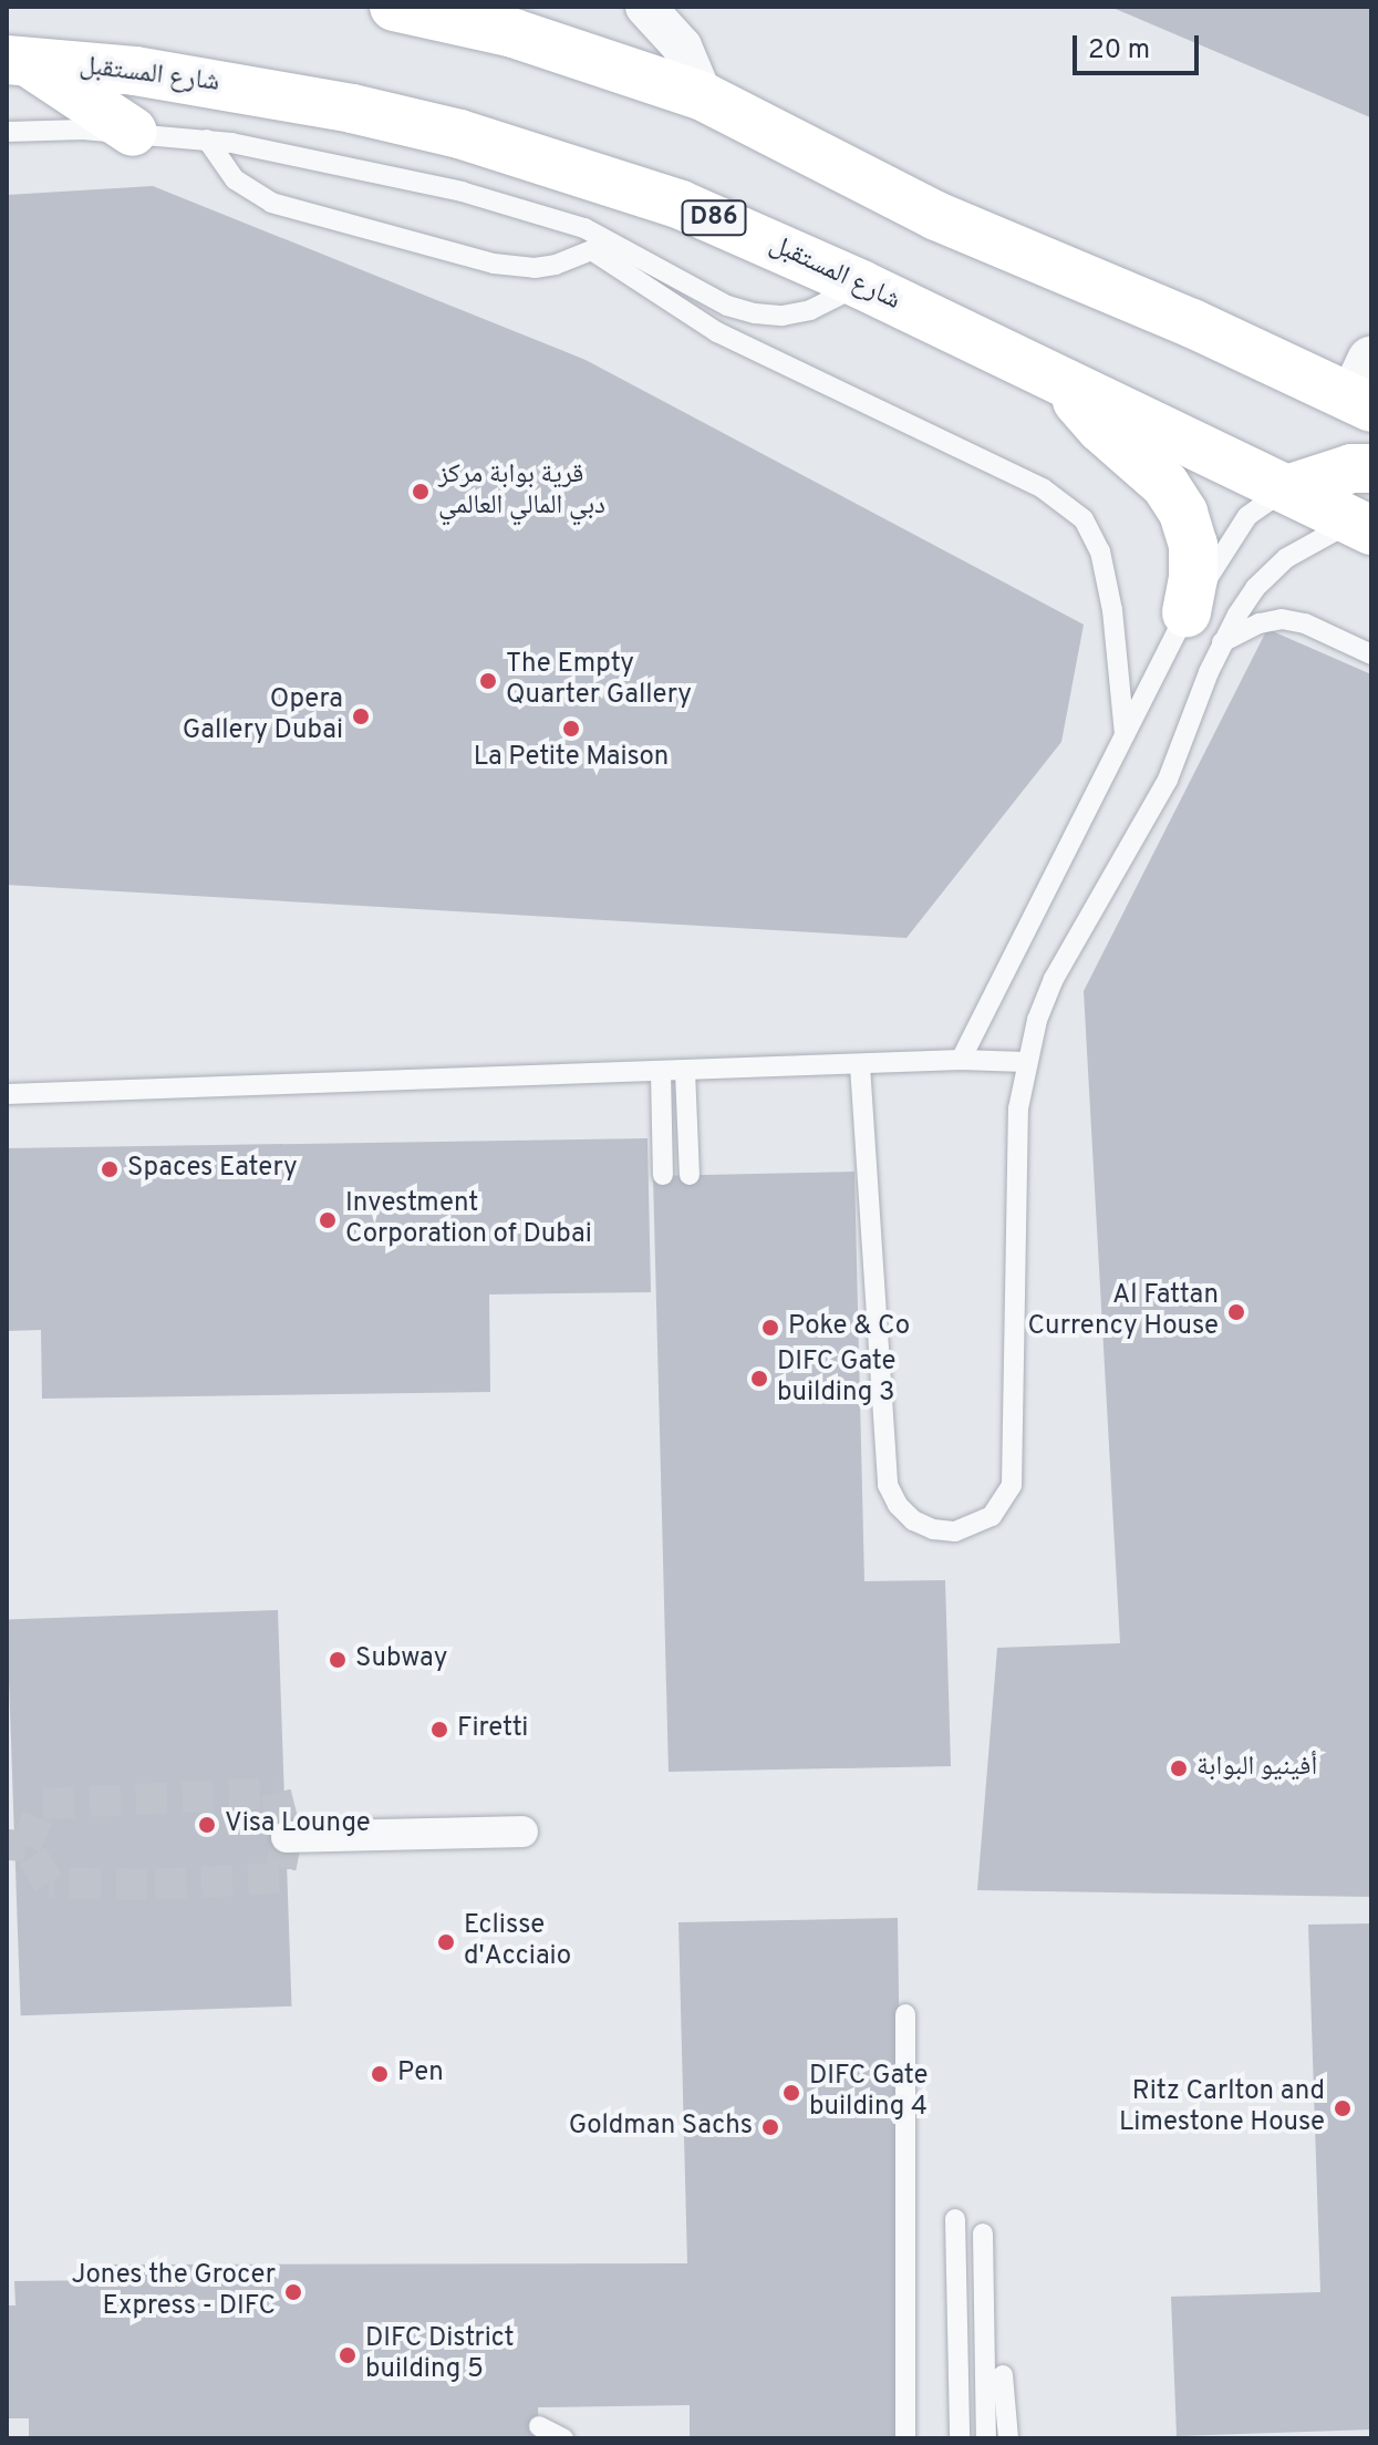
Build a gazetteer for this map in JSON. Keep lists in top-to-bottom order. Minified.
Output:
{"streets":{"main road":["شارع المستقبل","D86"]},"places":["قرية بوابة مركز دبي المالي العالمي","The Empty Quarter Gallery","Opera Gallery Dubai","La Petite Maison","Spaces Eatery","Investment Corporation of Dubai","Al Fattan Currency House","Poke & Co","DIFC Gate building 3","Subway","Firetti","أفينيو البوابة","Visa Lounge","Eclisse d'Acciaio","Pen","DIFC Gate building 4","Ritz Carlton and Limestone House","Goldman Sachs","Jones the Grocer Express - DIFC","DIFC District building 5"],"scale_bar":"20 m"}
